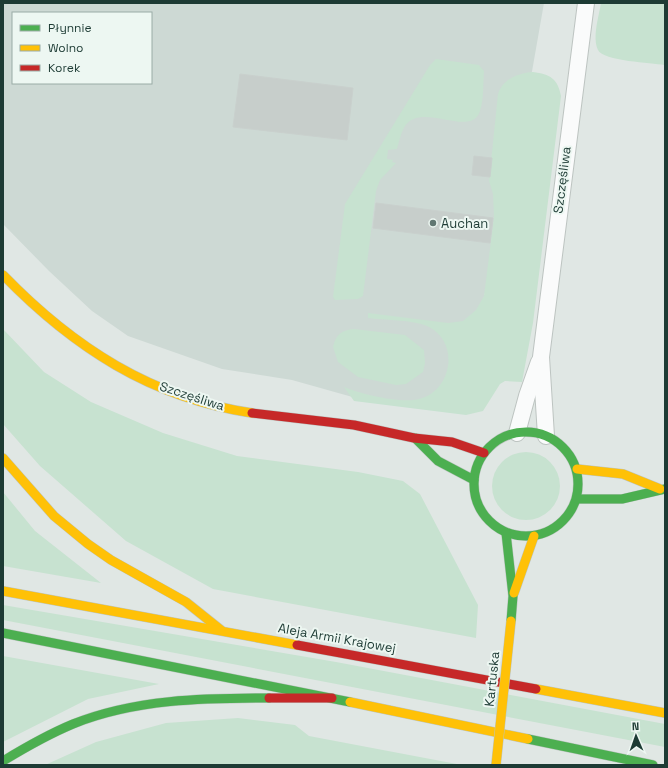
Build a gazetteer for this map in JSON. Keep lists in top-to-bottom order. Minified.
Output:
{"streets":{"main road":["Szczęśliwa","Aleja Armii Krajowej","Kartuska"]},"crossings":[["Szczęśliwa","Kartuska"]],"places":["Auchan"],"legend":["Płynnie","Wolno","Korek"],"north":"top"}
